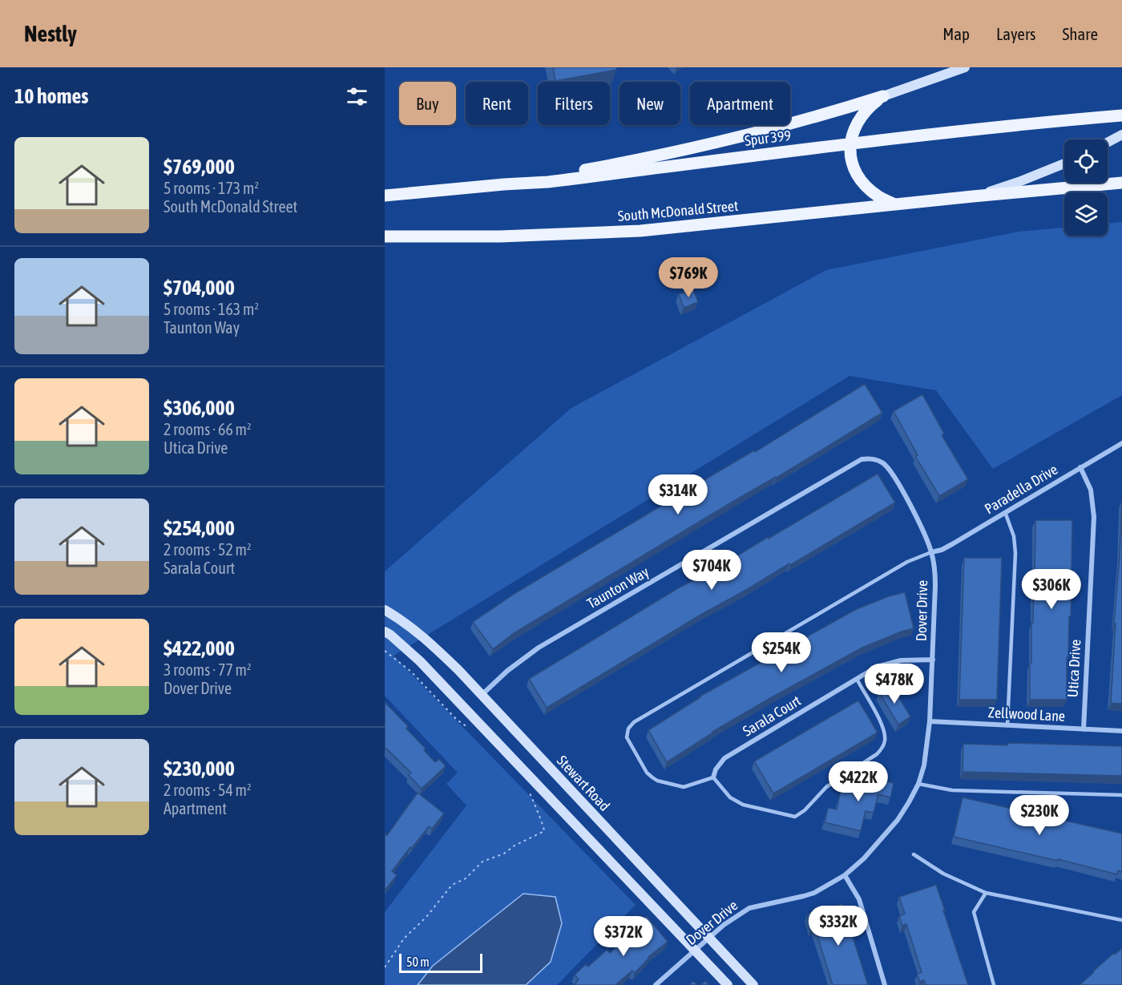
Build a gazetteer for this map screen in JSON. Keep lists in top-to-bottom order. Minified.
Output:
{"streets":{"main road":["Spur 399","South McDonald Street"],"street":["Paradella Drive","Taunton Way","Dover Drive","Utica Drive","Zellwood Lane","Sarala Court","Stewart Road"]},"crossings":[["Paradella Drive","Dover Drive"],["Paradella Drive","Utica Drive"],["Taunton Way","Dover Drive"],["Taunton Way","Stewart Road"],["Dover Drive","Zellwood Lane"],["Dover Drive","Sarala Court"],["Dover Drive","Stewart Road"],["Utica Drive","Zellwood Lane"]],"scale_bar":"50 m","page":{"header":"Nestly","nav":["Map","Layers","Share"],"heading":"10 homes","chip":["Buy","Rent","Filters","New","Apartment"],"list":[{"name":"$769,000","note":"5 rooms · 173 m² · South McDonald Street"},{"name":"$704,000","note":"5 rooms · 163 m² · Taunton Way"},{"name":"$306,000","note":"2 rooms · 66 m² · Utica Drive"},{"name":"$254,000","note":"2 rooms · 52 m² · Sarala Court"},{"name":"$422,000","note":"3 rooms · 77 m² · Dover Drive"},{"name":"$230,000","note":"2 rooms · 54 m² · Apartment"}],"price":["$769K","$314K","$704K","$306K","$254K","$478K","$422K","$230K","$332K","$372K"],"scale":"50 m"}}
